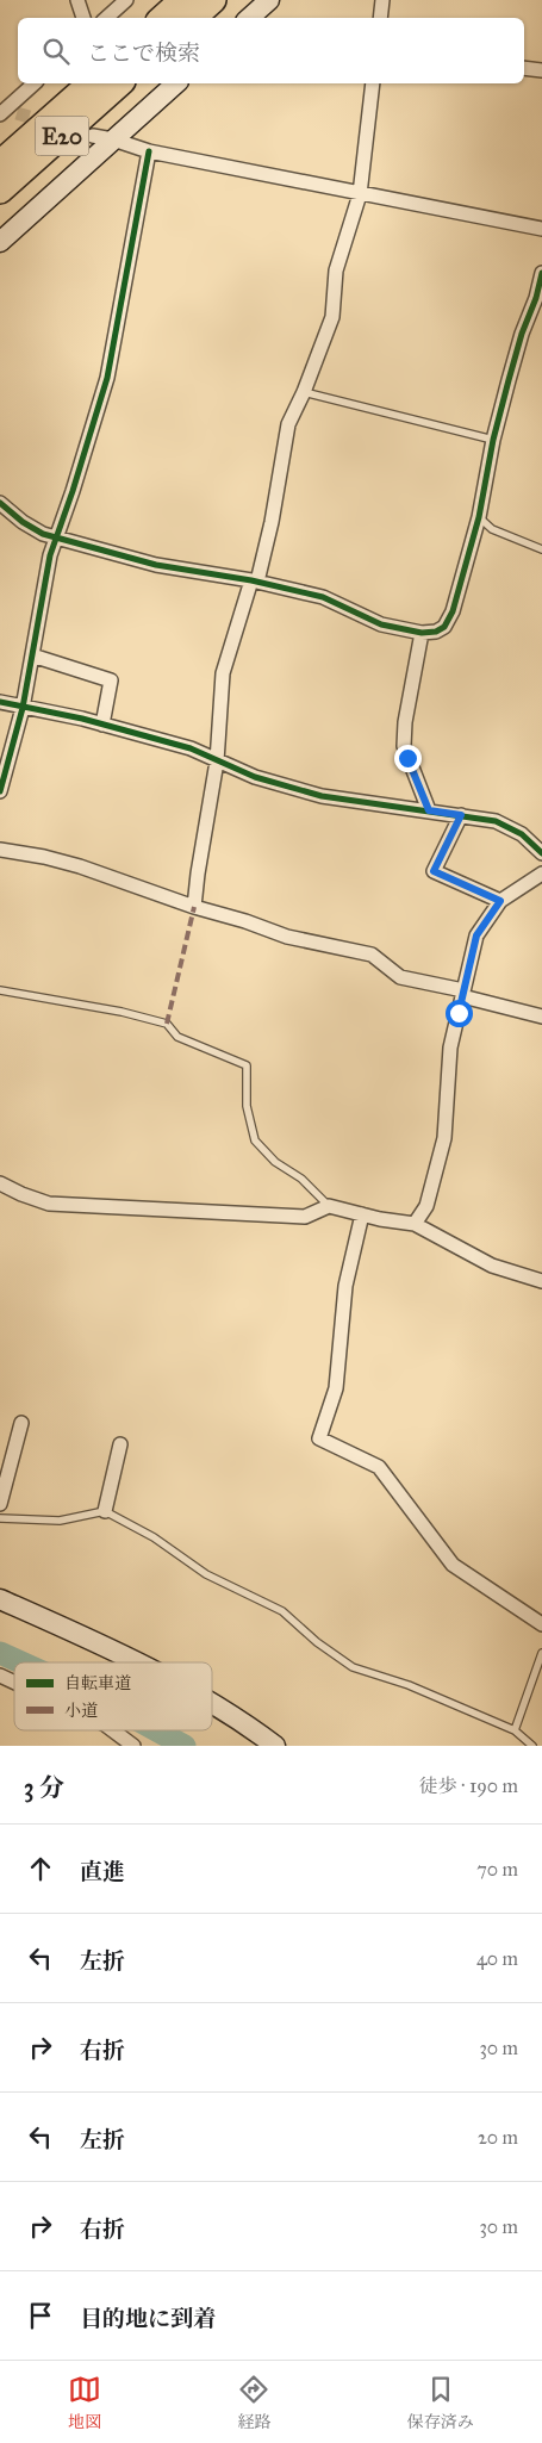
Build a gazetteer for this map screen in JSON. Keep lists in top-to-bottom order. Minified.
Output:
{"streets":{"highway":["E20"]},"legend":["自転車道","小道"],"page":{"search":"ここで検索","heading":["3 分","徒歩 · 190 m"],"list":[["直進","70 m"],["左折","40 m"],["右折","30 m"],["左折","20 m"],["右折","30 m"],"目的地に到着"],"nav":["地図","経路","保存済み"]}}
